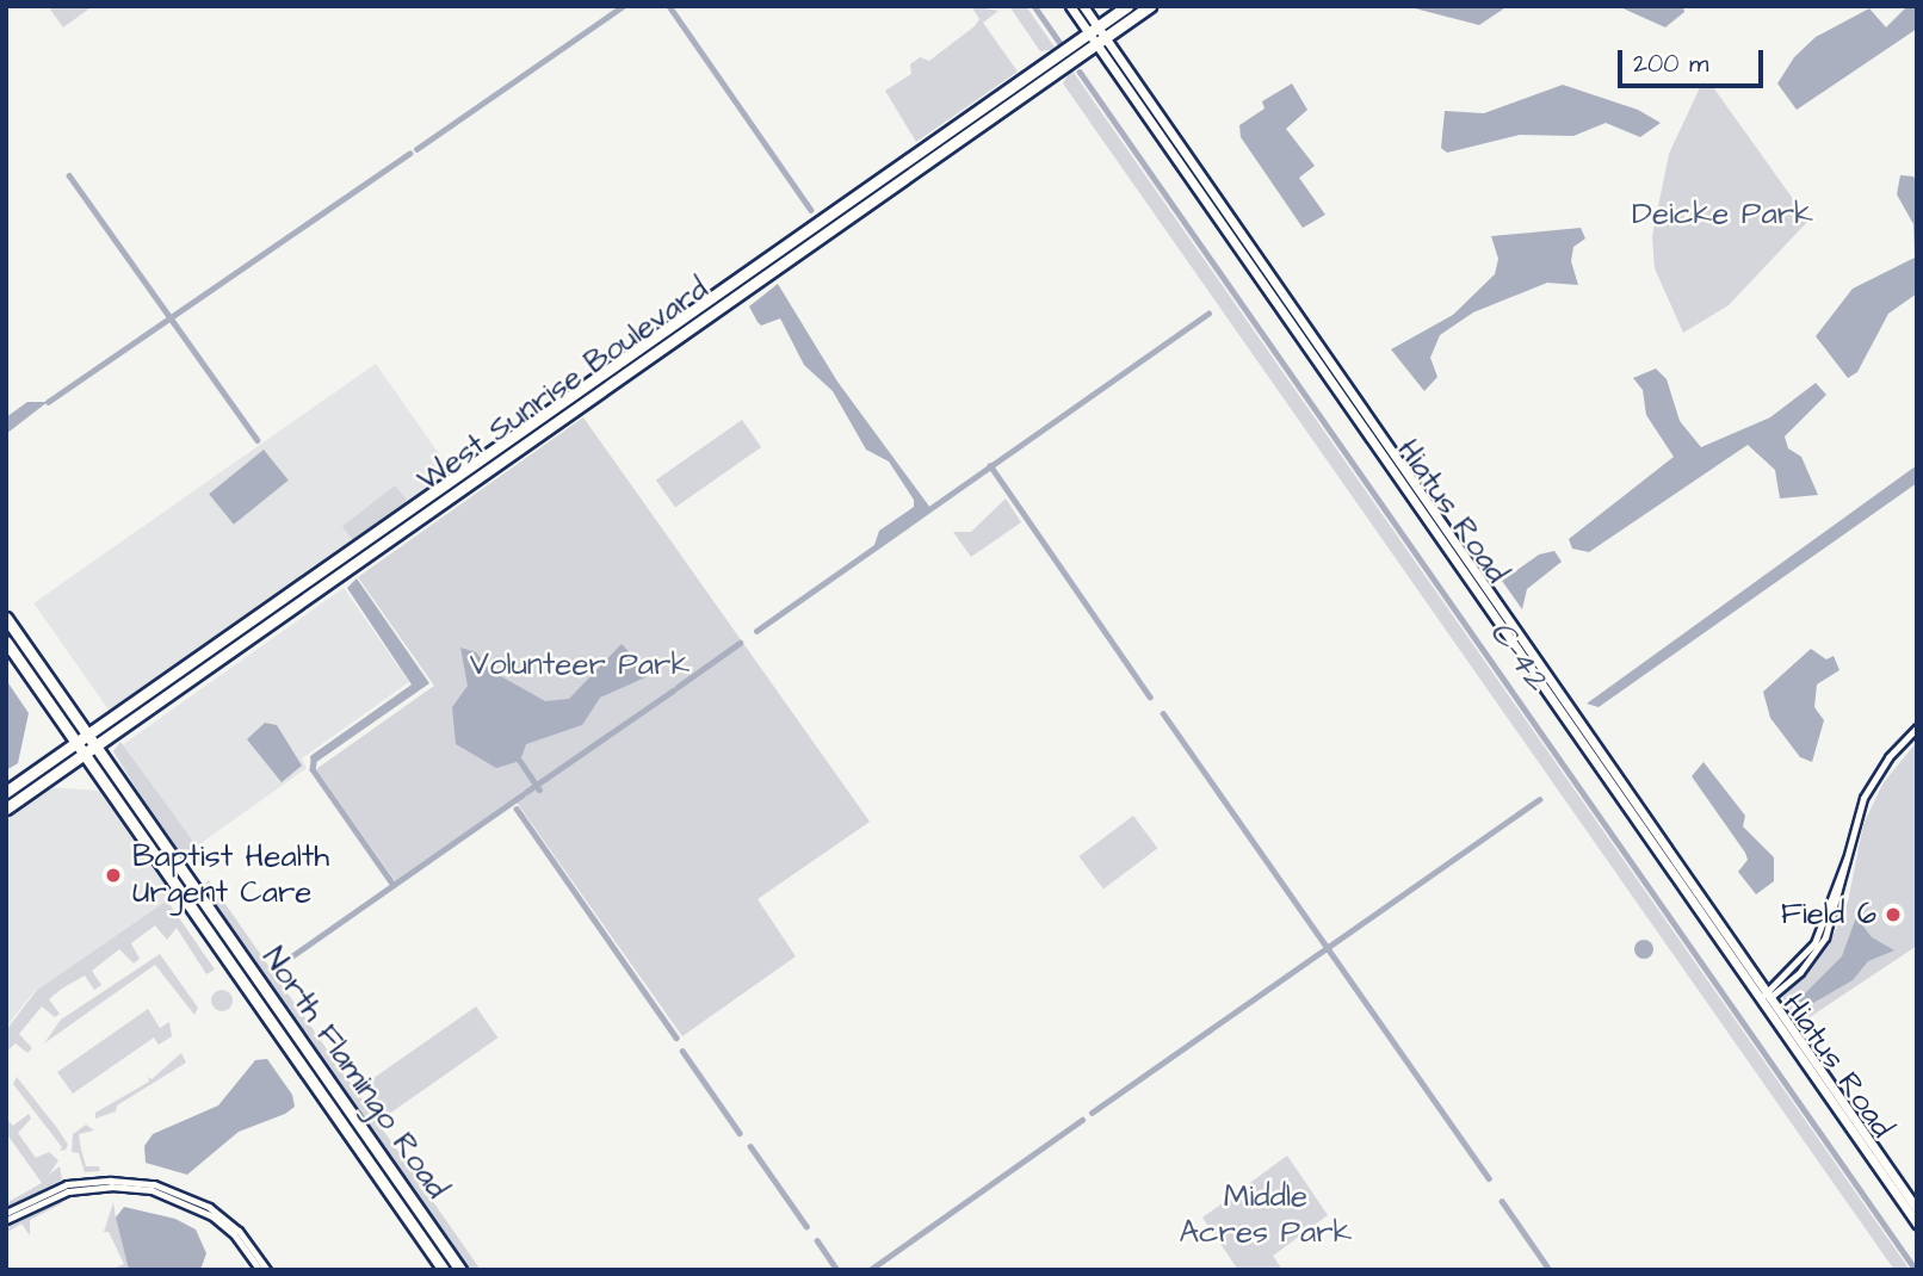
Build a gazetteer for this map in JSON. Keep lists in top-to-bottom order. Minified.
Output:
{"streets":{"highway":["West Sunrise Boulevard","North Flamingo Road"],"main road":["Hiatus Road"]},"crossings":[["West Sunrise Boulevard","Hiatus Road"],["West Sunrise Boulevard","North Flamingo Road"]],"water":["C-42"],"parks":["Deicke Park","Volunteer Park","Middle Acres Park"],"places":["Baptist Health Urgent Care","Field 6"],"scale_bar":"200 m"}
